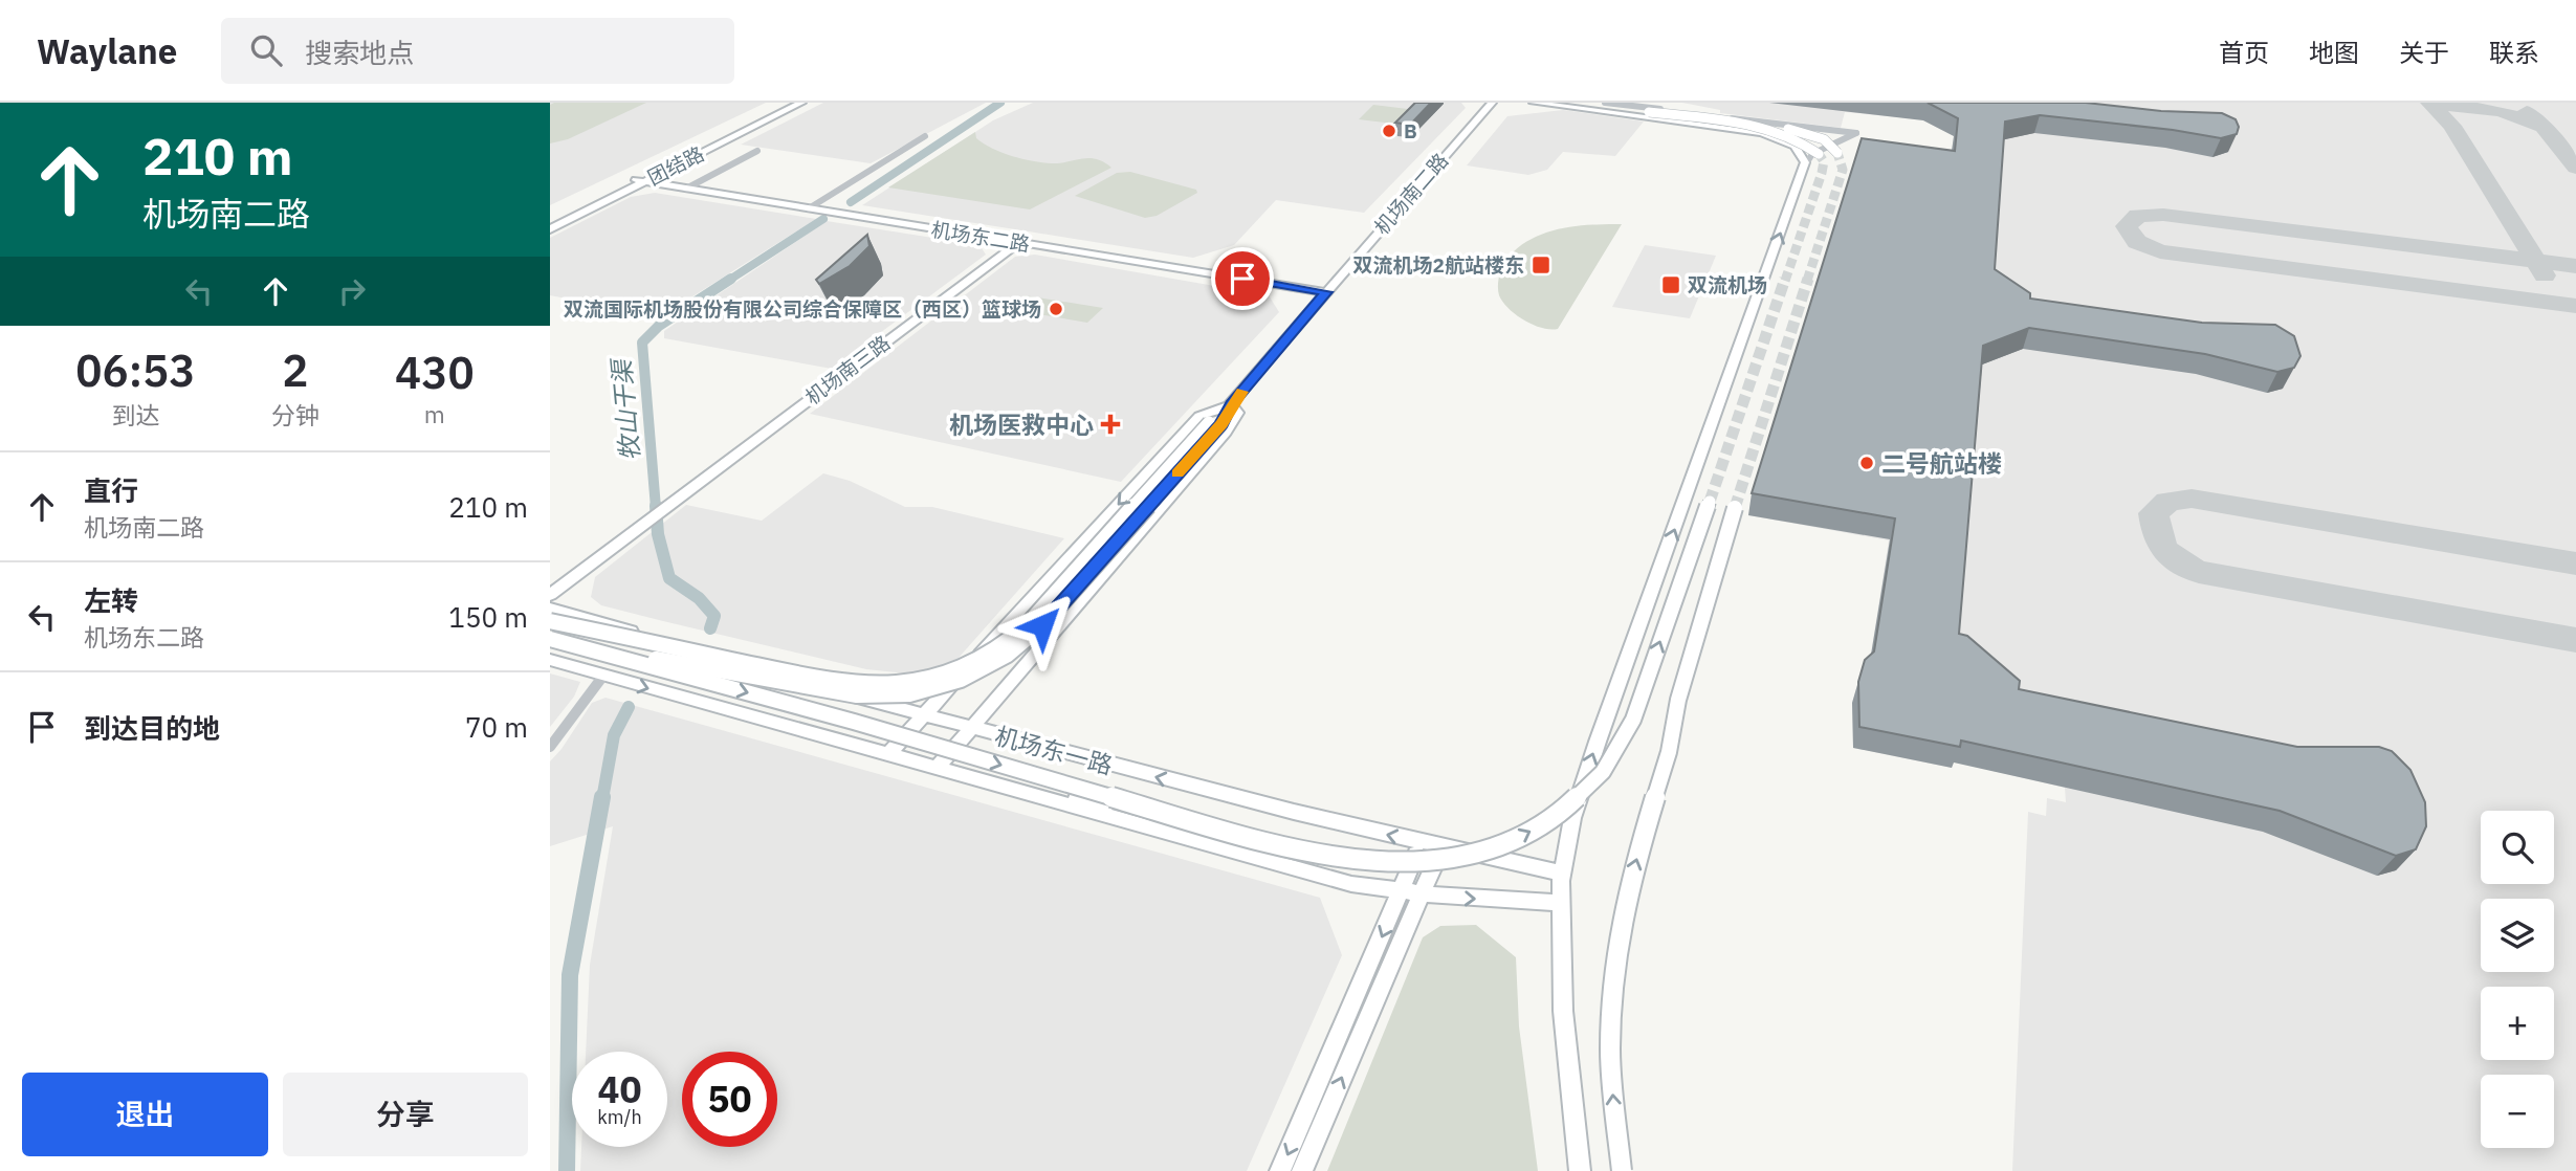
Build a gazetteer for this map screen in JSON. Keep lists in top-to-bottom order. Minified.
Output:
{"streets":{"street":["团结路","机场南二路","机场东二路","机场南三路","机场东一路"]},"crossings":[["团结路","机场东二路"],["机场南二路","机场东二路"],["机场东二路","机场南三路"]],"water":["牧山干渠"],"places":{"other":["B","双流国际机场股份有限公司综合保障区（西区）篮球场","二号航站楼"],"transit":["双流机场2航站楼东","双流机场"],"health":["机场医救中心"]},"page":{"header":"Waylane","search":"搜索地点","nav":["首页","地图","关于","联系"],"turn":["210 m","机场南二路"],"eta":["06:53","到达","2","分钟","430","m"],"list":[{"name":"直行","note":"机场南二路","value":"210 m"},{"name":"左转","note":"机场东二路","value":"150 m"},{"name":"到达目的地","value":"70 m"}],"map_buttons":["+","−"],"speed":"40 km/h","limit":"50","buttons":["退出","分享"]}}
